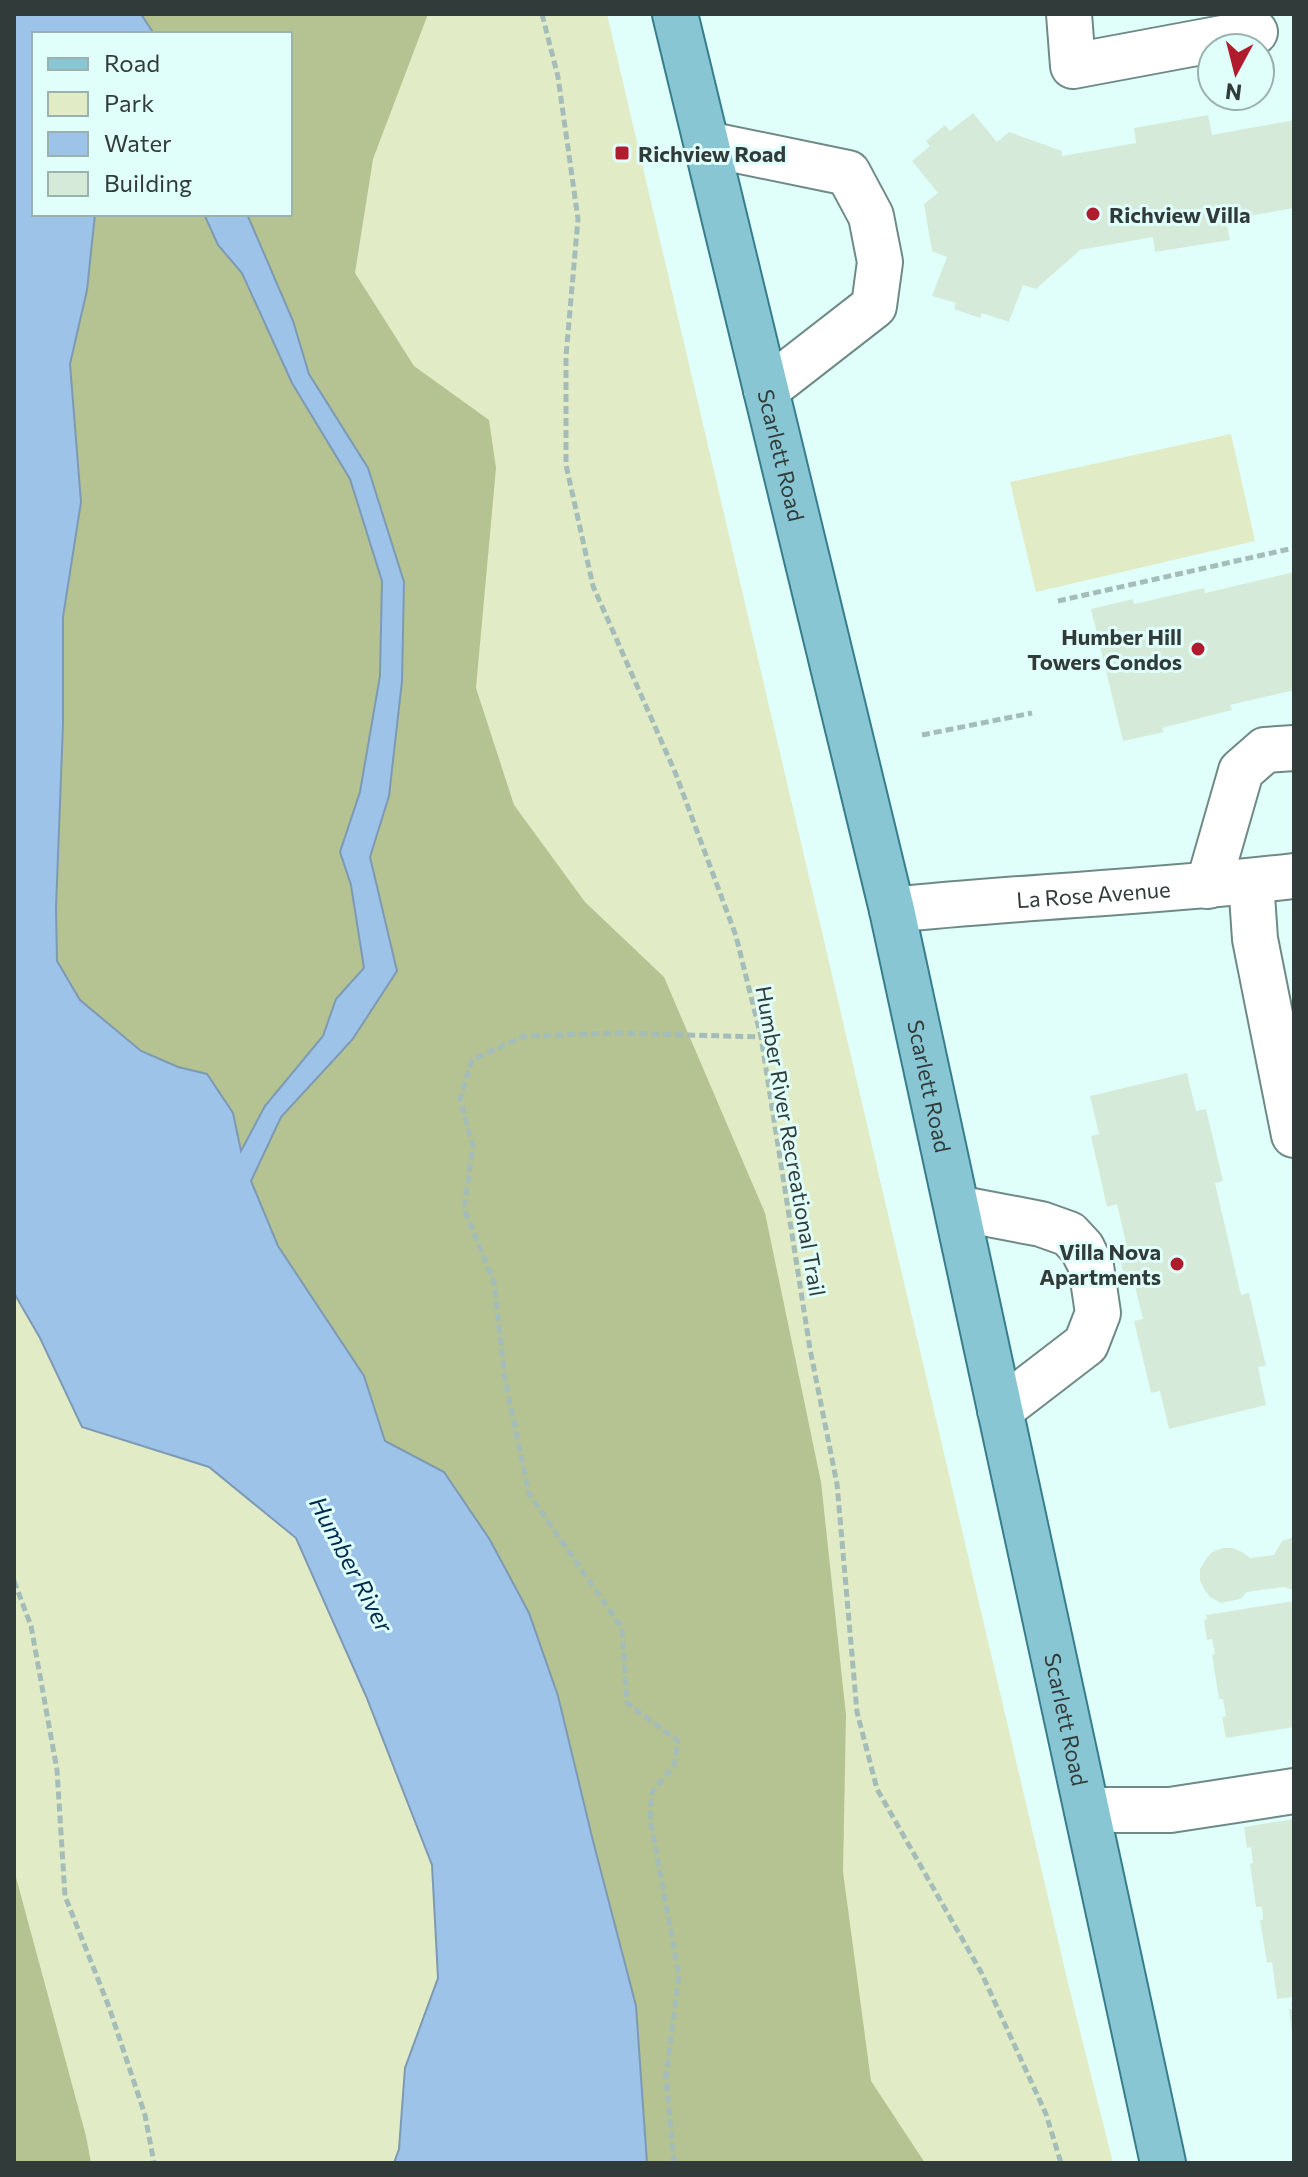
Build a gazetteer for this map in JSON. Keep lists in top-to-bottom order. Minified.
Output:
{"streets":{"main road":["Scarlett Road"],"street":["La Rose Avenue"],"path":["Humber River Recreational Trail"]},"crossings":[["Scarlett Road","La Rose Avenue"]],"water":["Humber River"],"places":{"transit":["Richview Road"],"other":["Richview Villa","Humber Hill Towers Condos","Villa Nova Apartments"]},"legend":["Road","Park","Water","Building"],"north":"bottom"}
